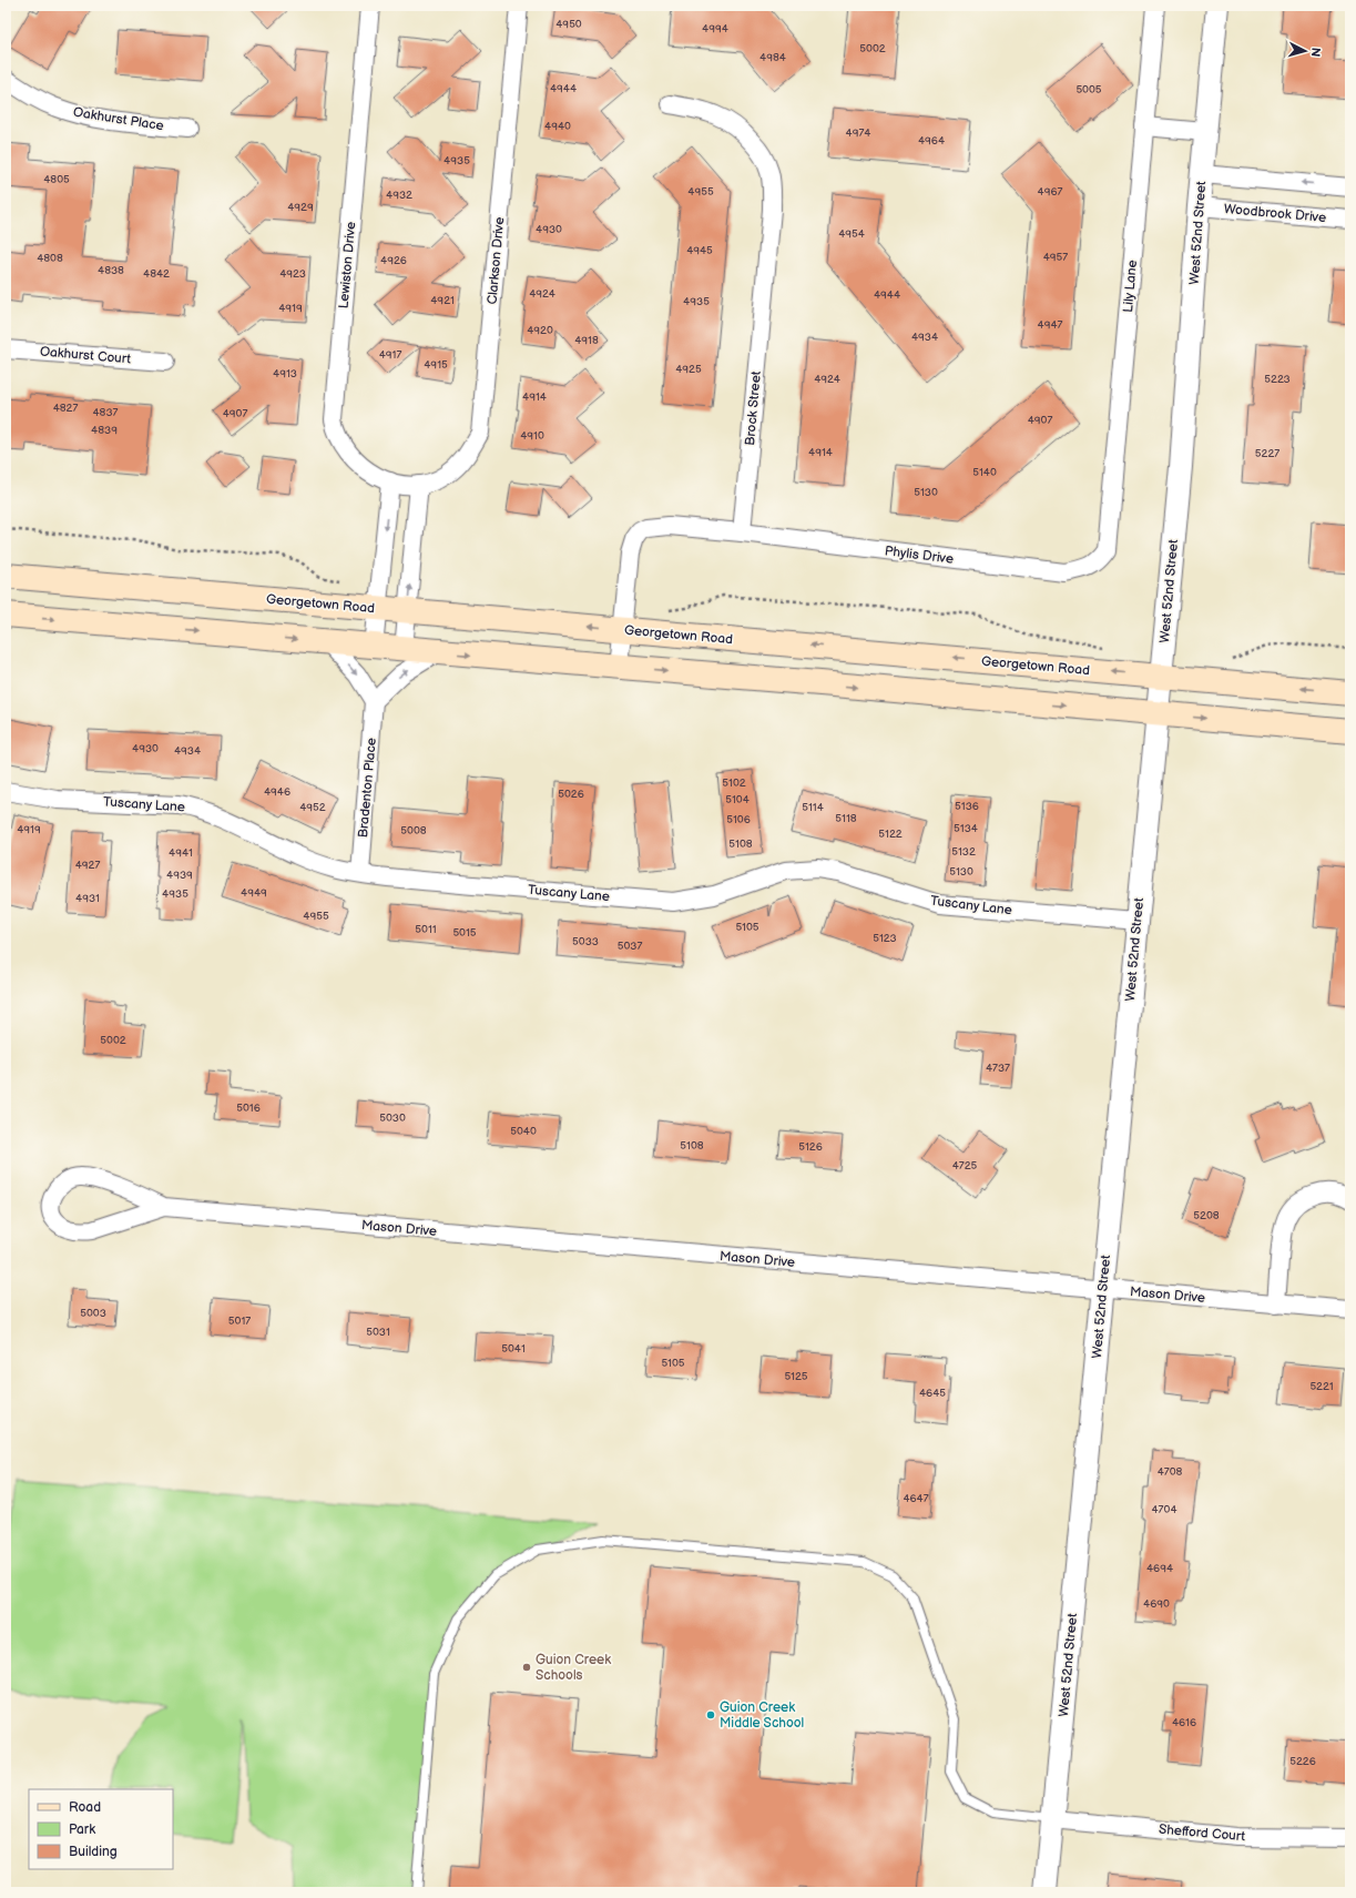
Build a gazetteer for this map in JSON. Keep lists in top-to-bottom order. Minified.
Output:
{"streets":{"main road":["Georgetown Road"],"street":["Oakhurst Place","Woodbrook Drive","West 52nd Street","Clarkson Drive","Lewiston Drive","Lily Lane","Oakhurst Court","Brock Street","Phylis Drive","Bradenton Place","Tuscany Lane","Mason Drive","Shefford Court"]},"crossings":[["Woodbrook Drive","West 52nd Street"],["West 52nd Street","Georgetown Road"],["West 52nd Street","Tuscany Lane"],["West 52nd Street","Mason Drive"],["West 52nd Street","Shefford Court"],["Clarkson Drive","Lewiston Drive"],["Lily Lane","Phylis Drive"],["Brock Street","Phylis Drive"],["Bradenton Place","Tuscany Lane"]],"places":["Guion Creek Schools","Guion Creek Middle School"],"house_numbers":["4950","4994","5002","4984","4944","5005","4940","4974","4964","4935","4805","4955","4967","4932","4929","4930","4954","4945","4957","4808","4926","4838","4842","4923","4924","4944","4921","4935","4919","4947","4920","4934","4918","4917","4915","4925","4913","4924","5223","4914","4827","4837","4907","4907","4839","4910","4914","5227","5140","5130","4930","4934","5102","4946","5026","5104","5136","4952","5114","5118","5106","5134","4919","5008","5122","5108","5132","4941","4927","5130","4939","4949","4935","4931","4955","5105","5011","5015","5123","5033","5037","5002","4737","5016","5030","5040","5108","5126","4725","5208","5003","5017","5031","5041","5105","5125","5221","4645","4708","4647","4704","4694","4690","4616","5226"],"legend":["Road","Park","Building"],"north":"right"}
